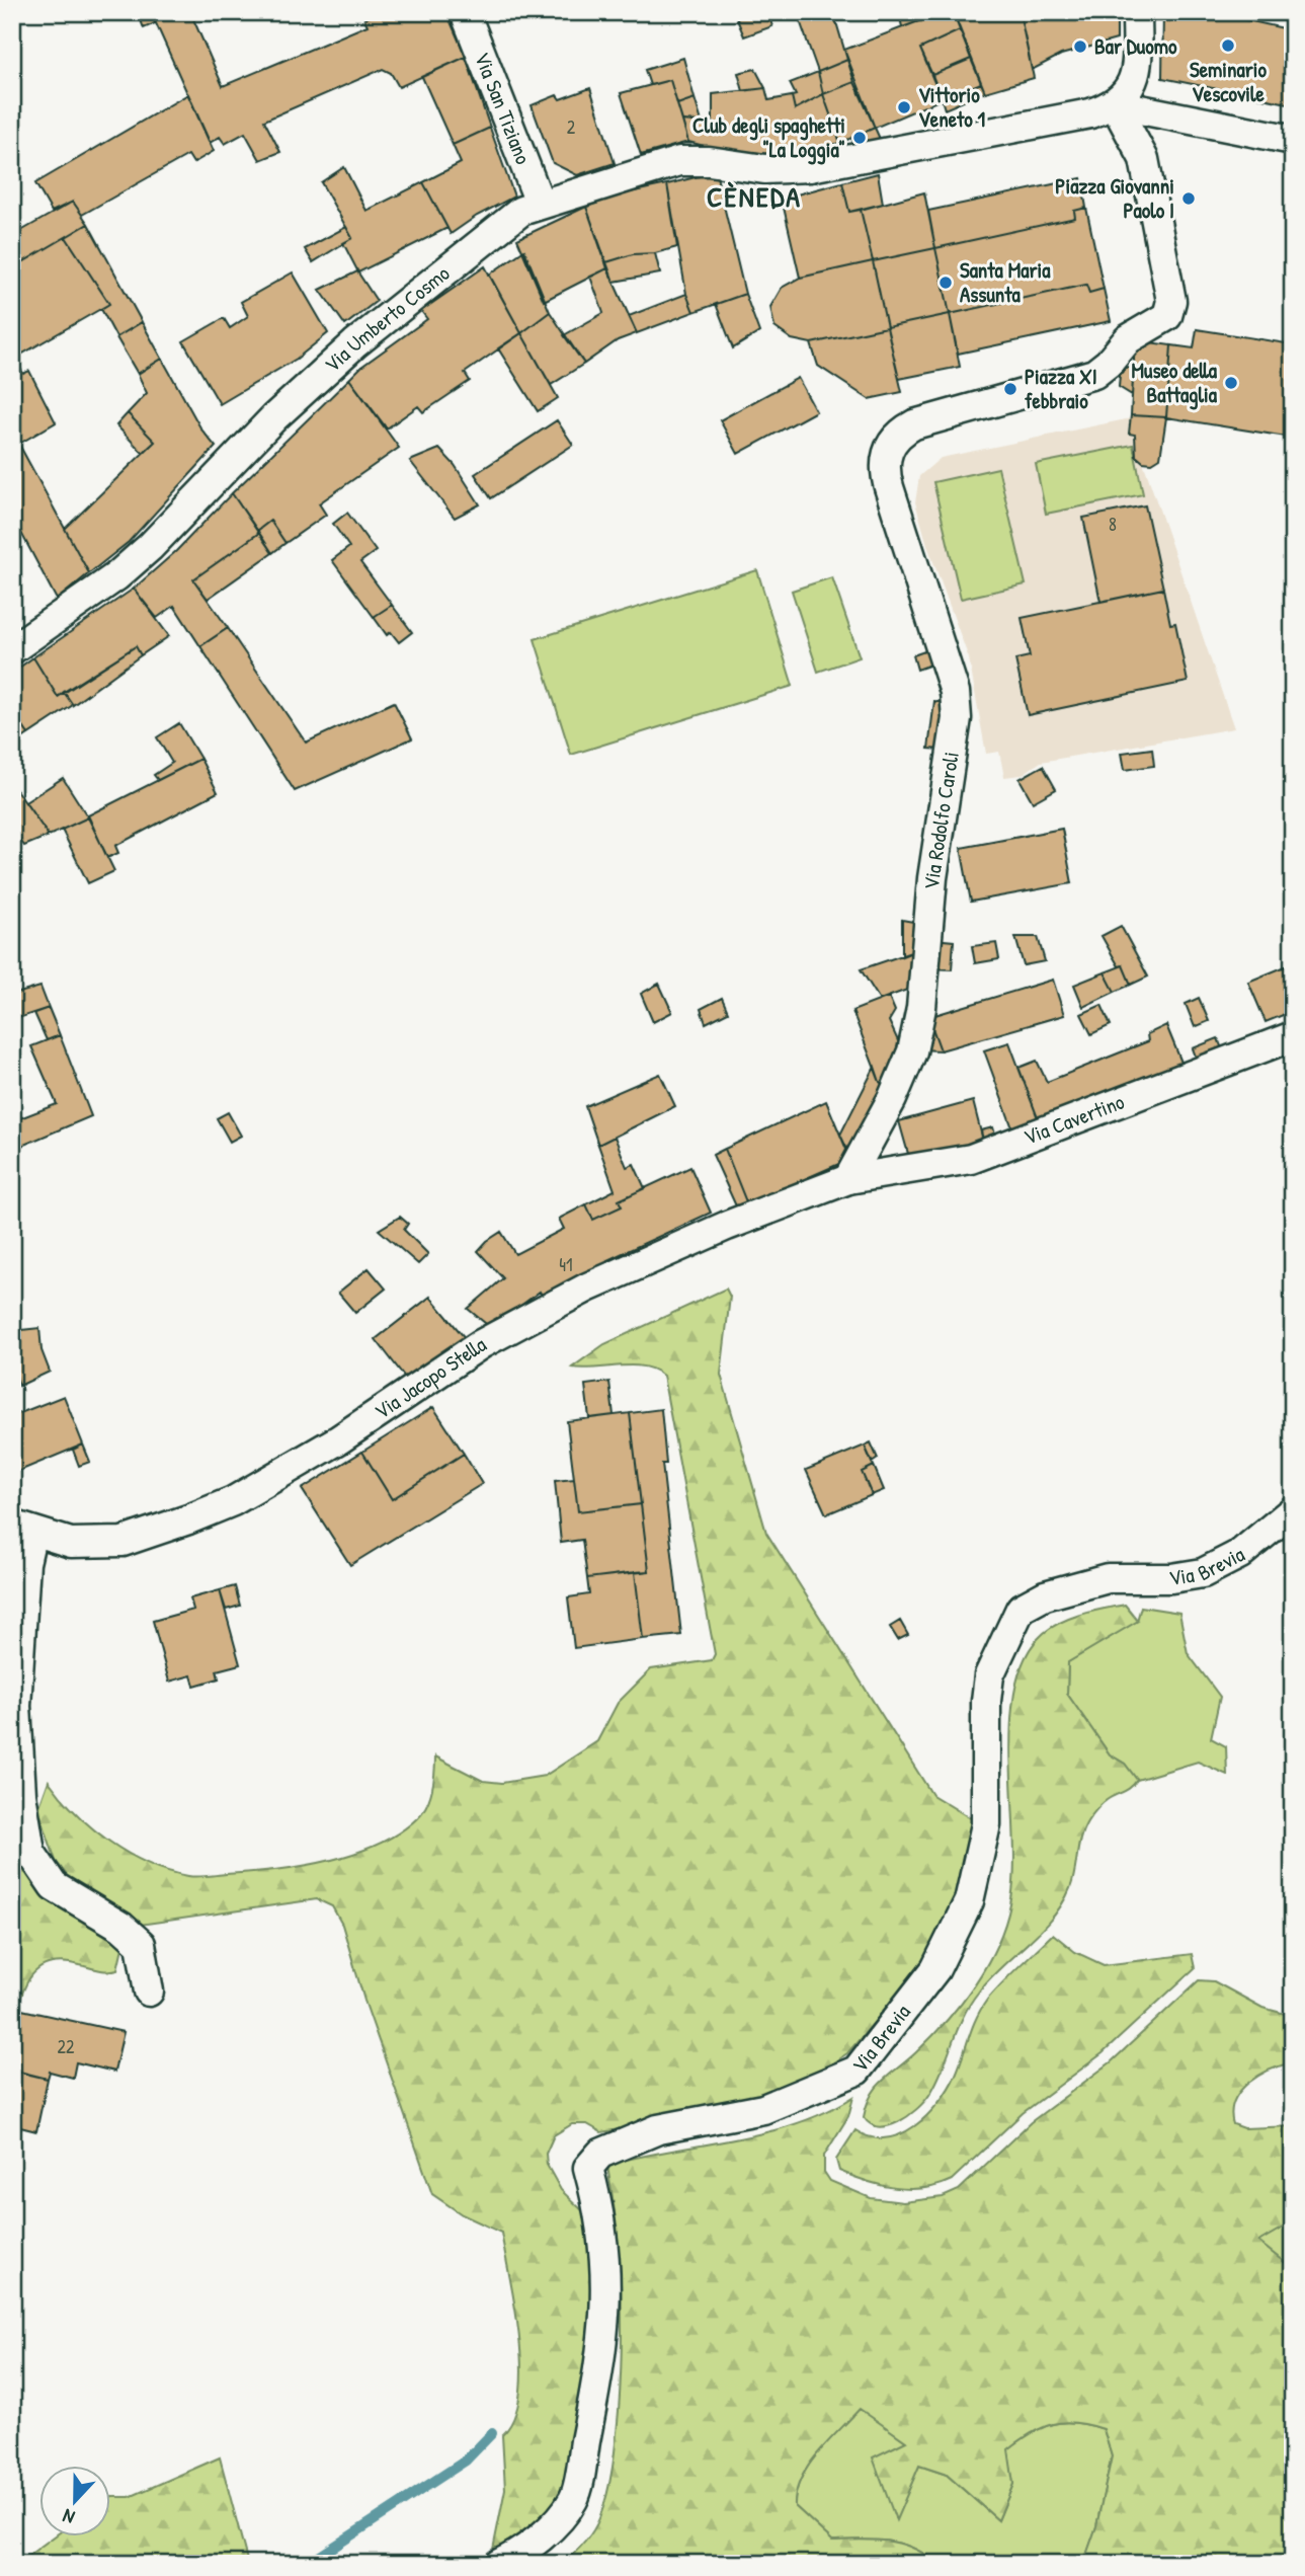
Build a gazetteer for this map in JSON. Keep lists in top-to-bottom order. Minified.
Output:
{"streets":{"street":["Via San Tiziano","Via Umberto Cosmo","Via Rodolfo Caroli","Via Cavertino","Via Jacopo Stella","Via Brevia"]},"crossings":[["Via San Tiziano","Via Umberto Cosmo"],["Via Umberto Cosmo","Via Rodolfo Caroli"],["Via Rodolfo Caroli","Via Cavertino"],["Via Rodolfo Caroli","Via Jacopo Stella"],["Via Cavertino","Via Jacopo Stella"]],"districts":["CÈNEDA"],"places":["Seminario Vescovile","Bar Duomo","Vittorio Veneto 1","Club degli spaghetti \"La Loggia\"","Piazza Giovanni Paolo I","Santa Maria Assunta","Museo della Battaglia","Piazza XI febbraio"],"house_numbers":["2","8","41","22"],"north":"bottom"}
